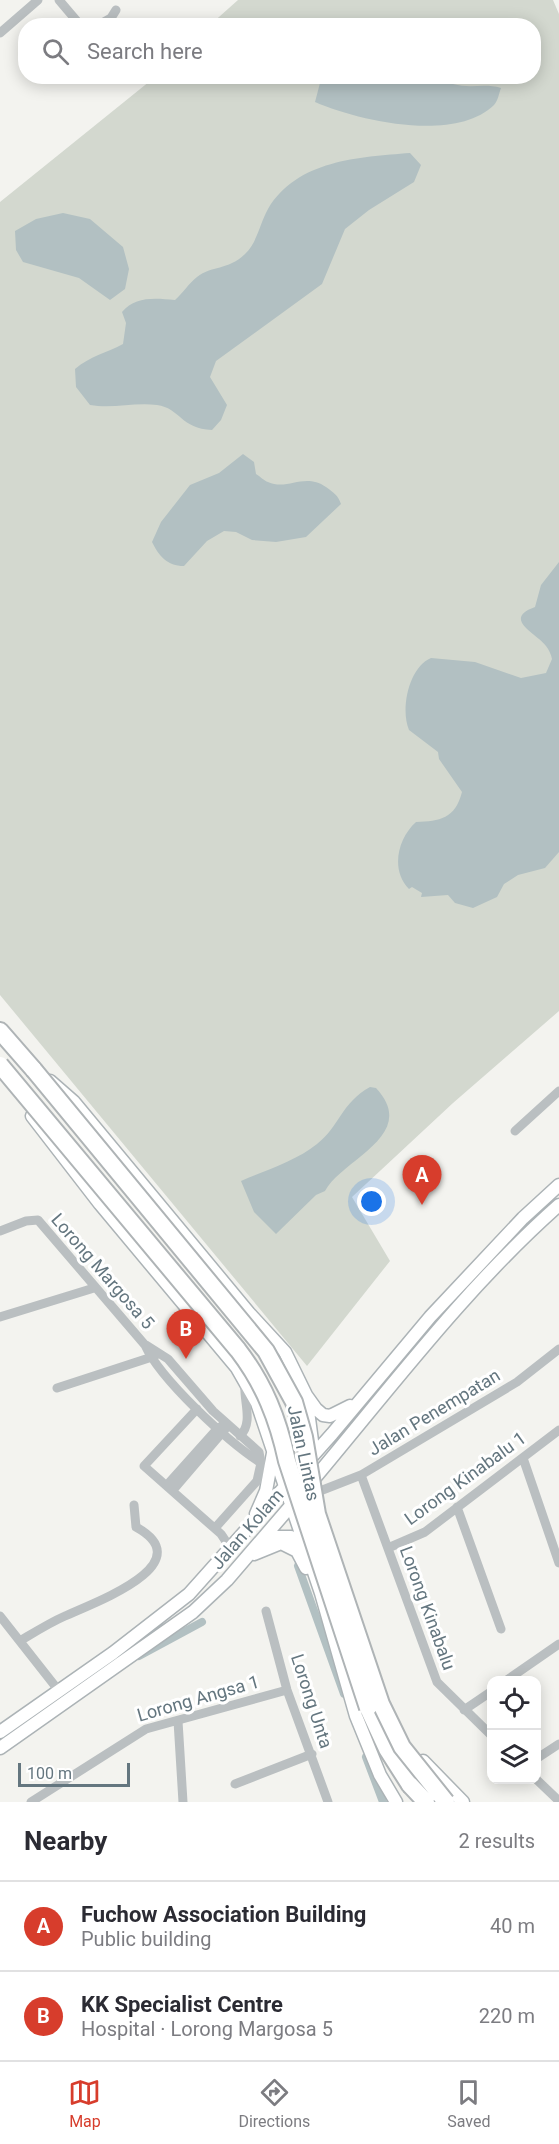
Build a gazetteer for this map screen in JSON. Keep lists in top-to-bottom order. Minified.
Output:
{"streets":{"highway":["Jalan Lintas"],"main road":["Jalan Kolam"],"street":["Lorong Margosa 5","Jalan Penempatan","Lorong Kinabalu 1","Lorong Kinabalu","Lorong Angsa 1","Lorong Unta"]},"crossings":[["Jalan Penempatan","Jalan Lintas"],["Jalan Penempatan","Lorong Kinabalu"],["Jalan Lintas","Jalan Kolam"],["Lorong Kinabalu 1","Lorong Kinabalu"],["Lorong Angsa 1","Lorong Unta"]],"scale_bar":"100 m","page":{"search":"Search here","pins":["A","B"],"scale":"100 m","heading":["Nearby","2 results"],"list":[{"mark":"A","name":"Fuchow Association Building","note":"Public building","value":"40 m"},{"mark":"B","name":"KK Specialist Centre","note":"Hospital · Lorong Margosa 5","value":"220 m"}],"nav":["Map","Directions","Saved"]}}
